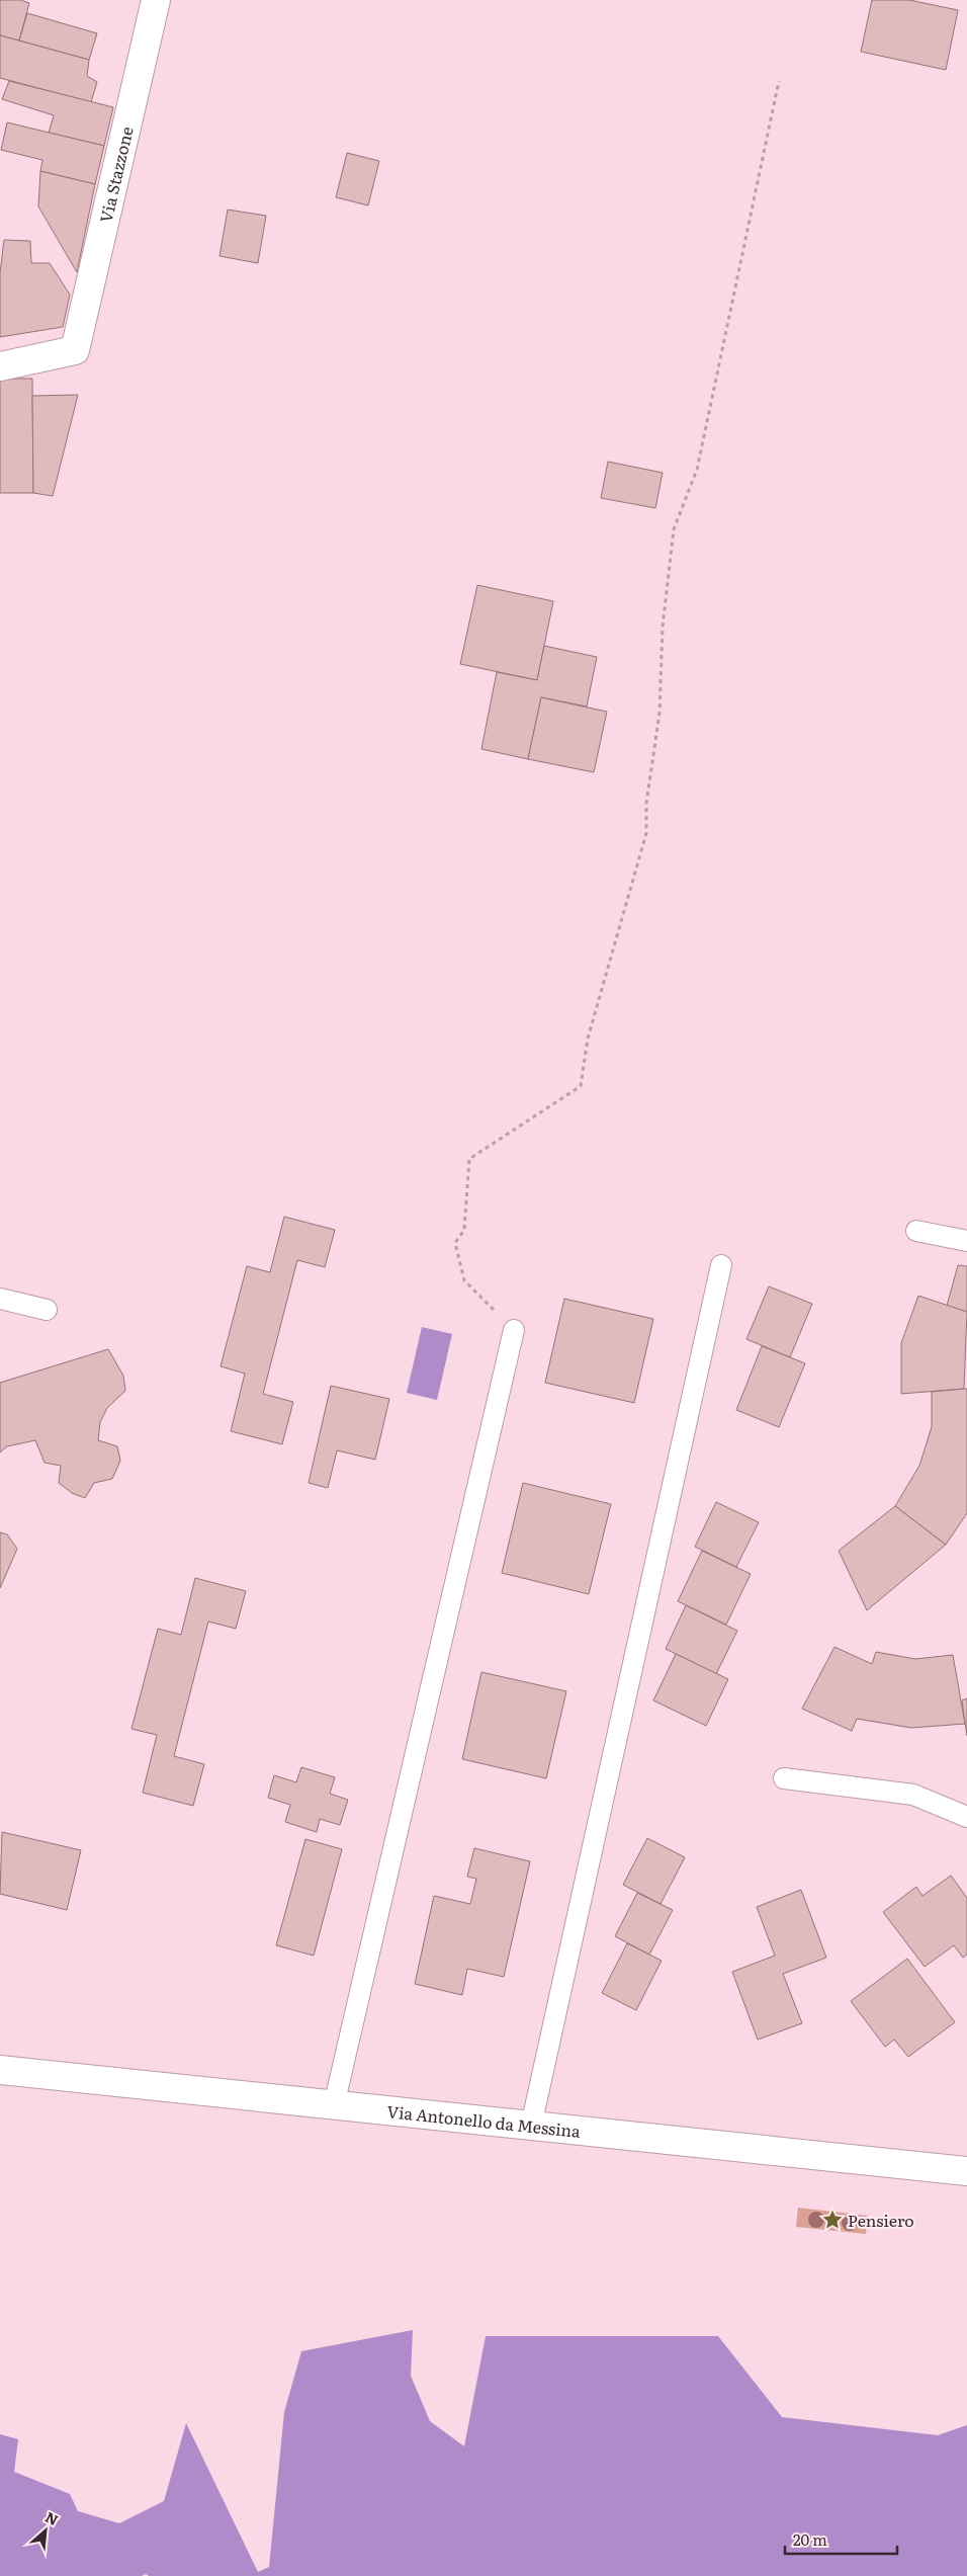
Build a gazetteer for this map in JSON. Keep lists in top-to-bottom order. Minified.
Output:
{"streets":{"main road":["Via Stazzone","Via Antonello da Messina"]},"places":{"place":["Pensiero"]},"scale_bar":"20 m","north":"top right"}
